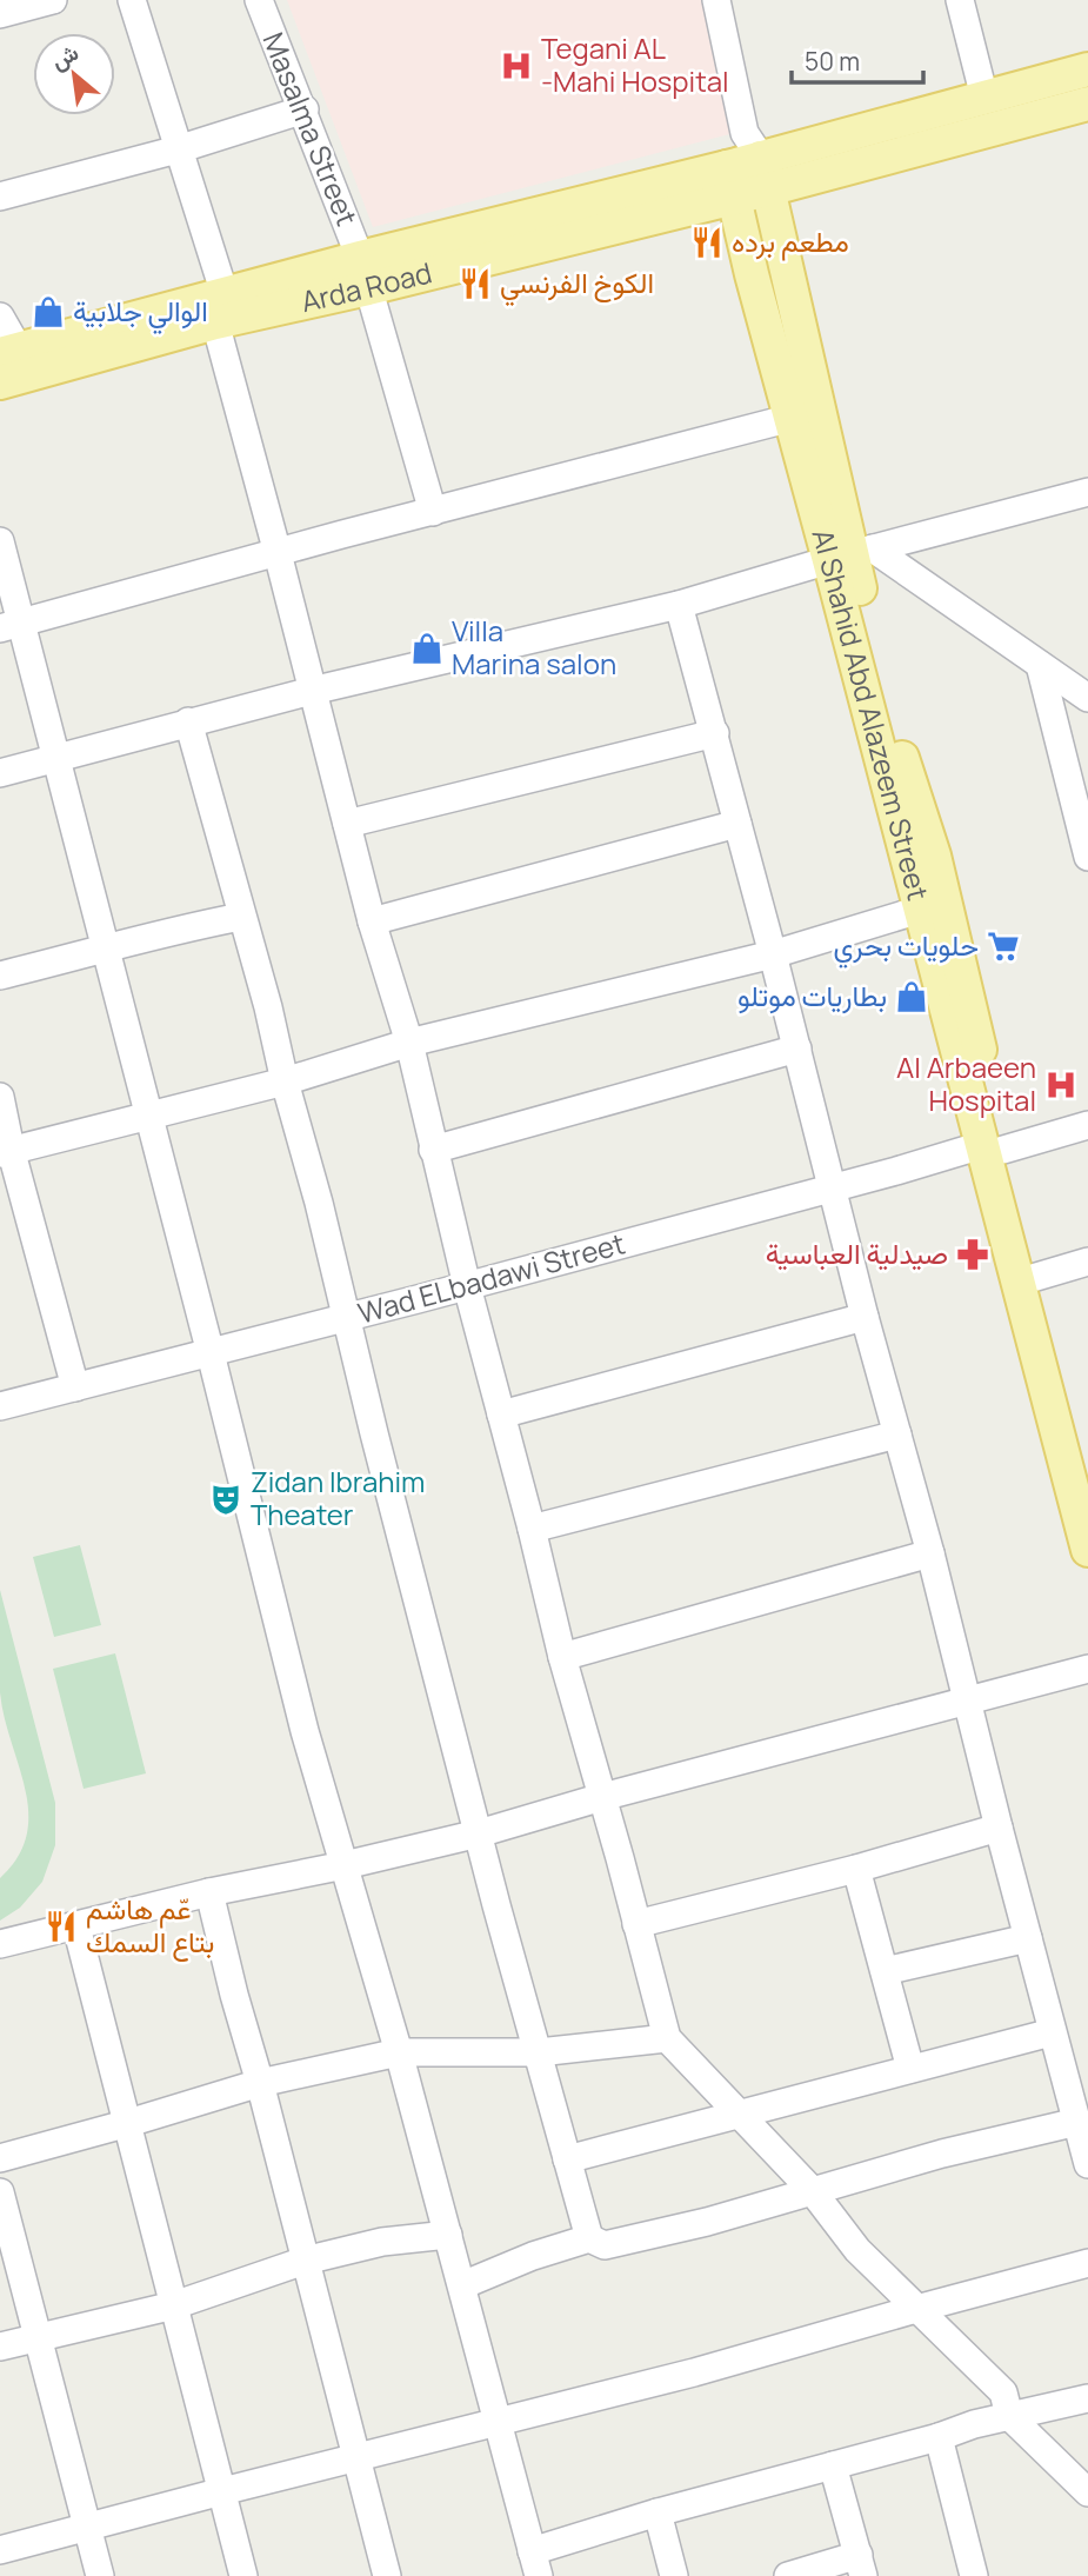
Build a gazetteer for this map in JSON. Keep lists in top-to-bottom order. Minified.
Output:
{"streets":{"main road":["Arda Road","Al Shahid Abd Alazeem Street"],"street":["Masalma Street","Wad ELbadawi Street"]},"crossings":[["Masalma Street","Arda Road"],["Arda Road","Al Shahid Abd Alazeem Street"],["Al Shahid Abd Alazeem Street","Wad ELbadawi Street"]],"places":{"hospital":["Tegani AL -Mahi Hospital","Al Arbaeen Hospital"],"restaurant":["مطعم برده","الكوخ الفرنسي","عّم هاشم بتاع السمك"],"shop":["الوالي جلابية","Villa Marina salon","بطاريات موتلو"],"supermarket":["حلويات بحري"],"pharmacy":["صيدلية العباسية"],"theatre":["Zidan Ibrahim Theater"]},"scale_bar":"50 m","north":"top left"}
